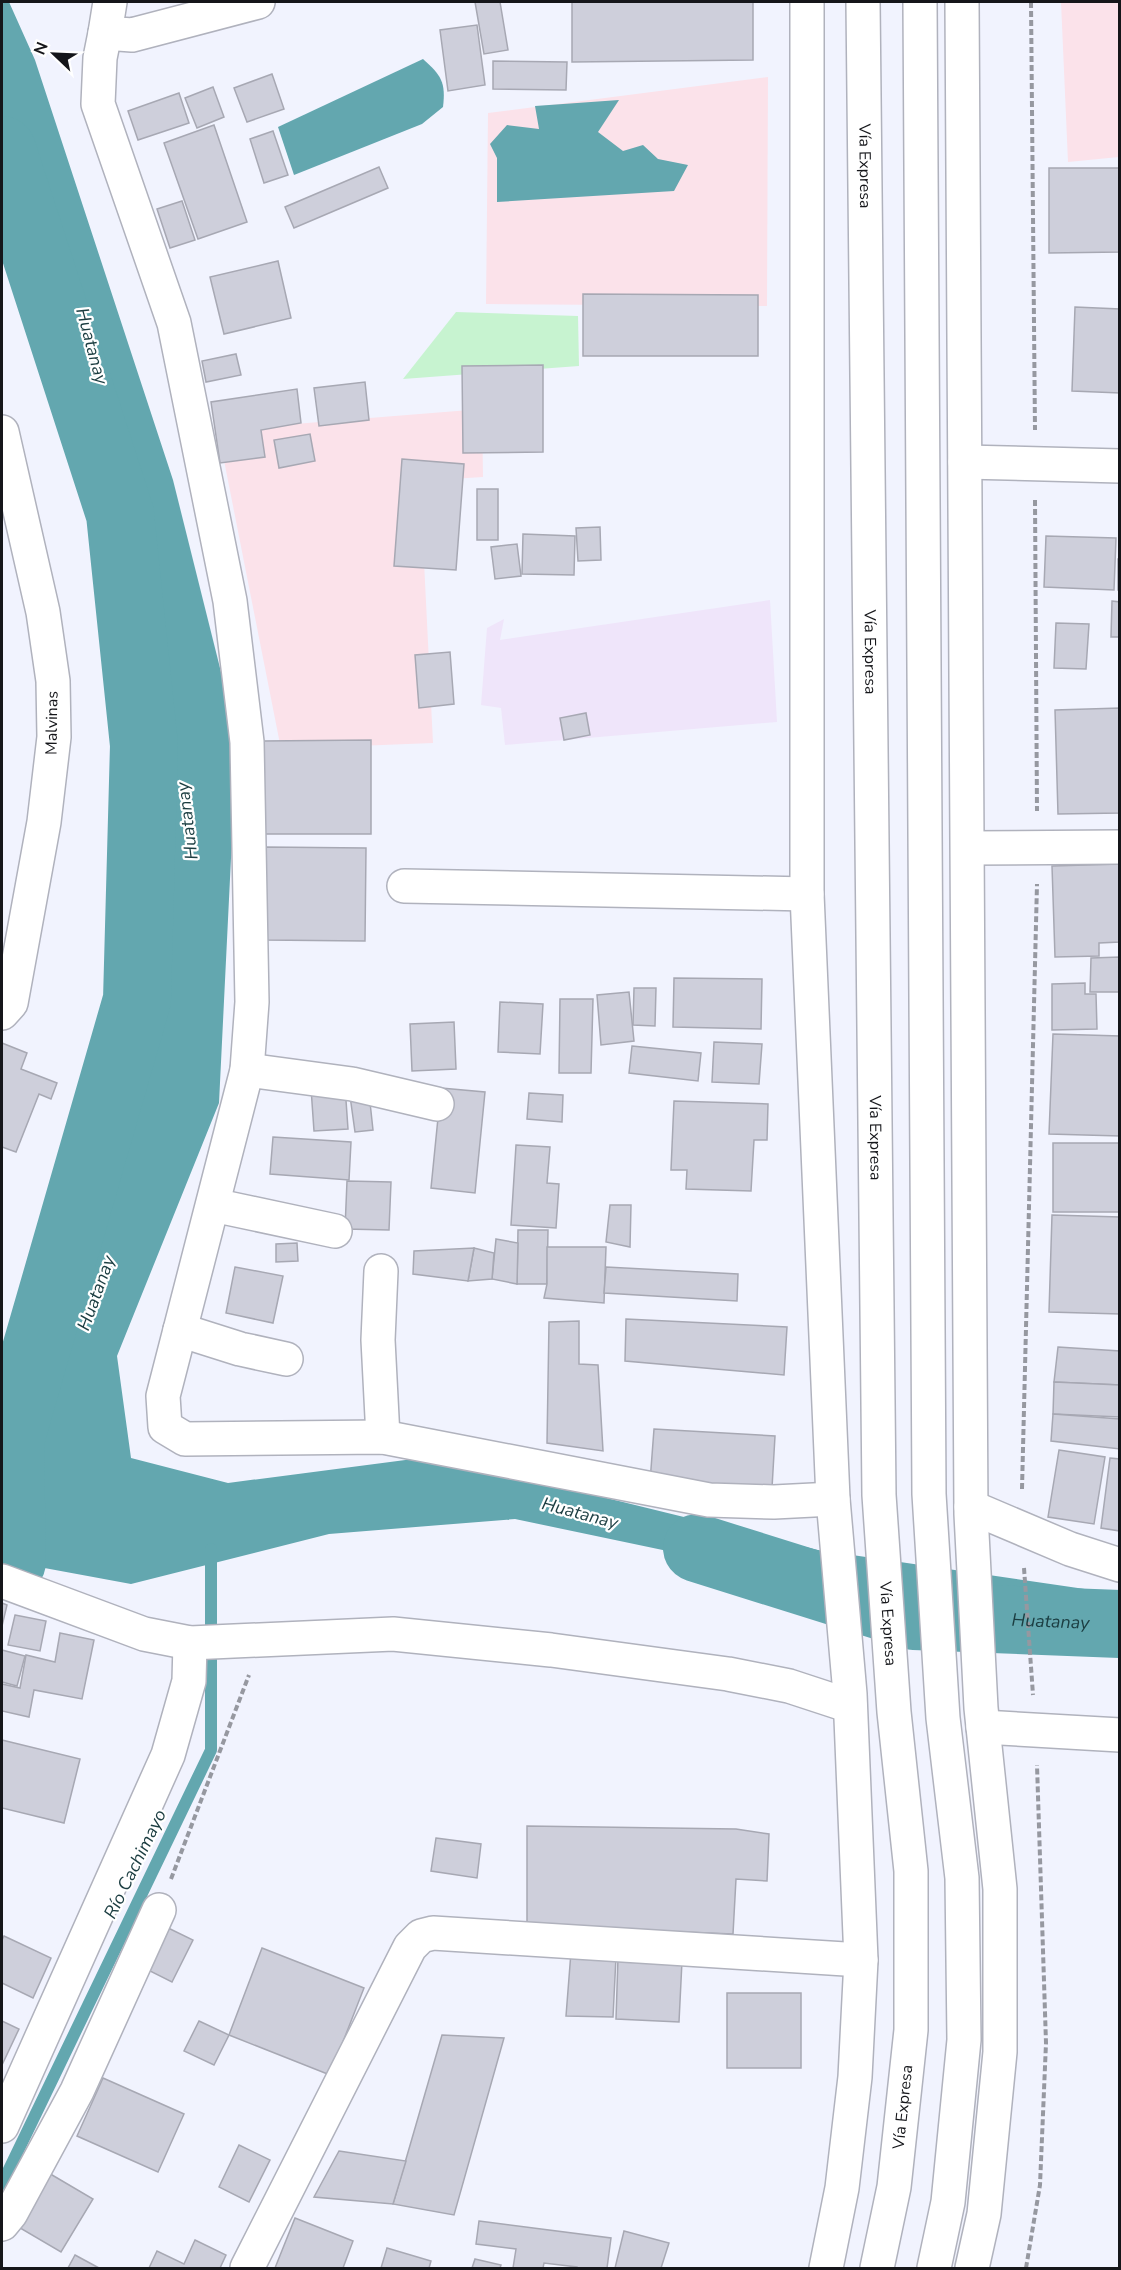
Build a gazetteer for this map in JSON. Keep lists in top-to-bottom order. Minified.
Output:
{"streets":{"main road":["Vía Expresa","Malvinas"]},"water":["Huatanay","Río Cachimayo"],"north":"top left"}
